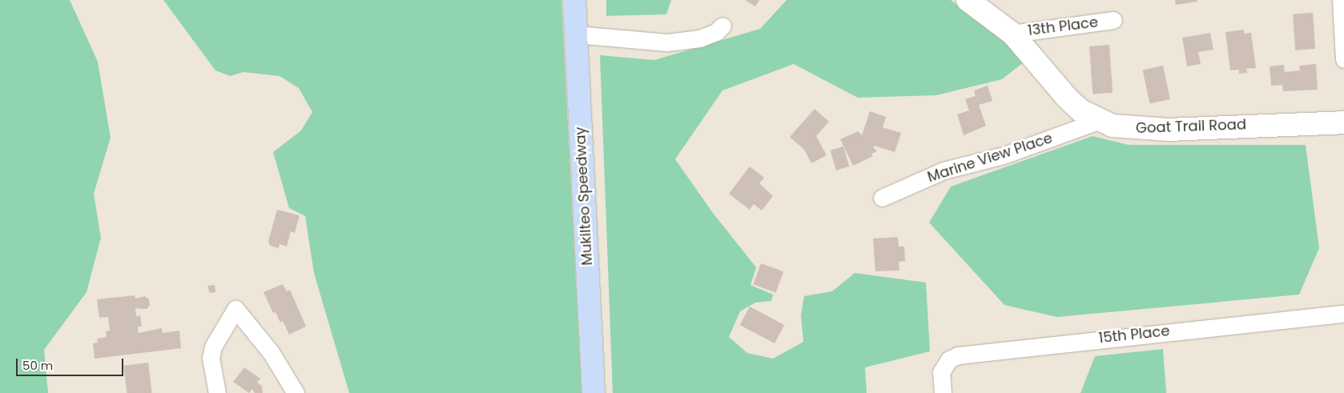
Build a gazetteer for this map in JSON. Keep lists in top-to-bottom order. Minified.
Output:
{"streets":{"main road":["Mukilteo Speedway"],"street":["13th Place","Goat Trail Road","Marine View Place","15th Place"]},"crossings":[["13th Place","Goat Trail Road"],["Goat Trail Road","Marine View Place"]],"scale_bar":"50 m"}
